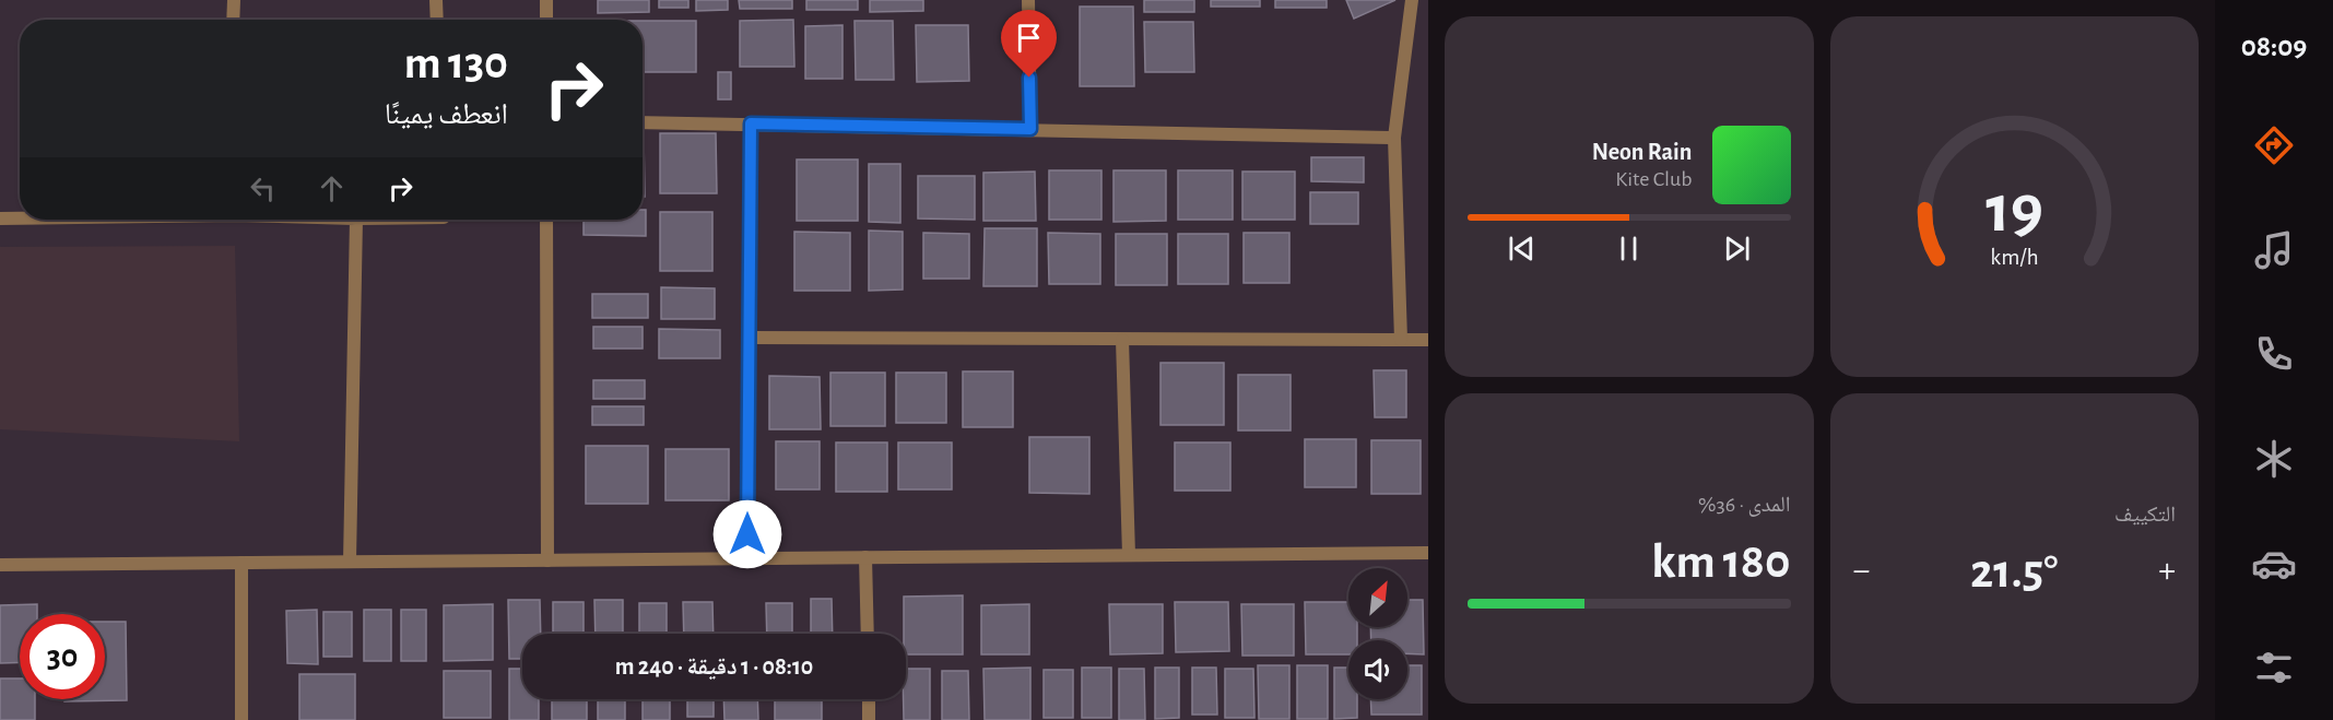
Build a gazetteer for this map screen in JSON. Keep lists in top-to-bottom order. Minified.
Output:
{"north":"top right","page":{"tabs":"08:09","turn":["130 m","انعطف يمينًا"],"song":["Neon Rain","Kite Club"],"tile":["التكييف",["المدى · 36%","180 km"]],"heat":["−","21.5°","+"],"limit":"30","trip":"08:10 · 1 دقيقة · 240 m","gauge":["19","km/h"]}}
